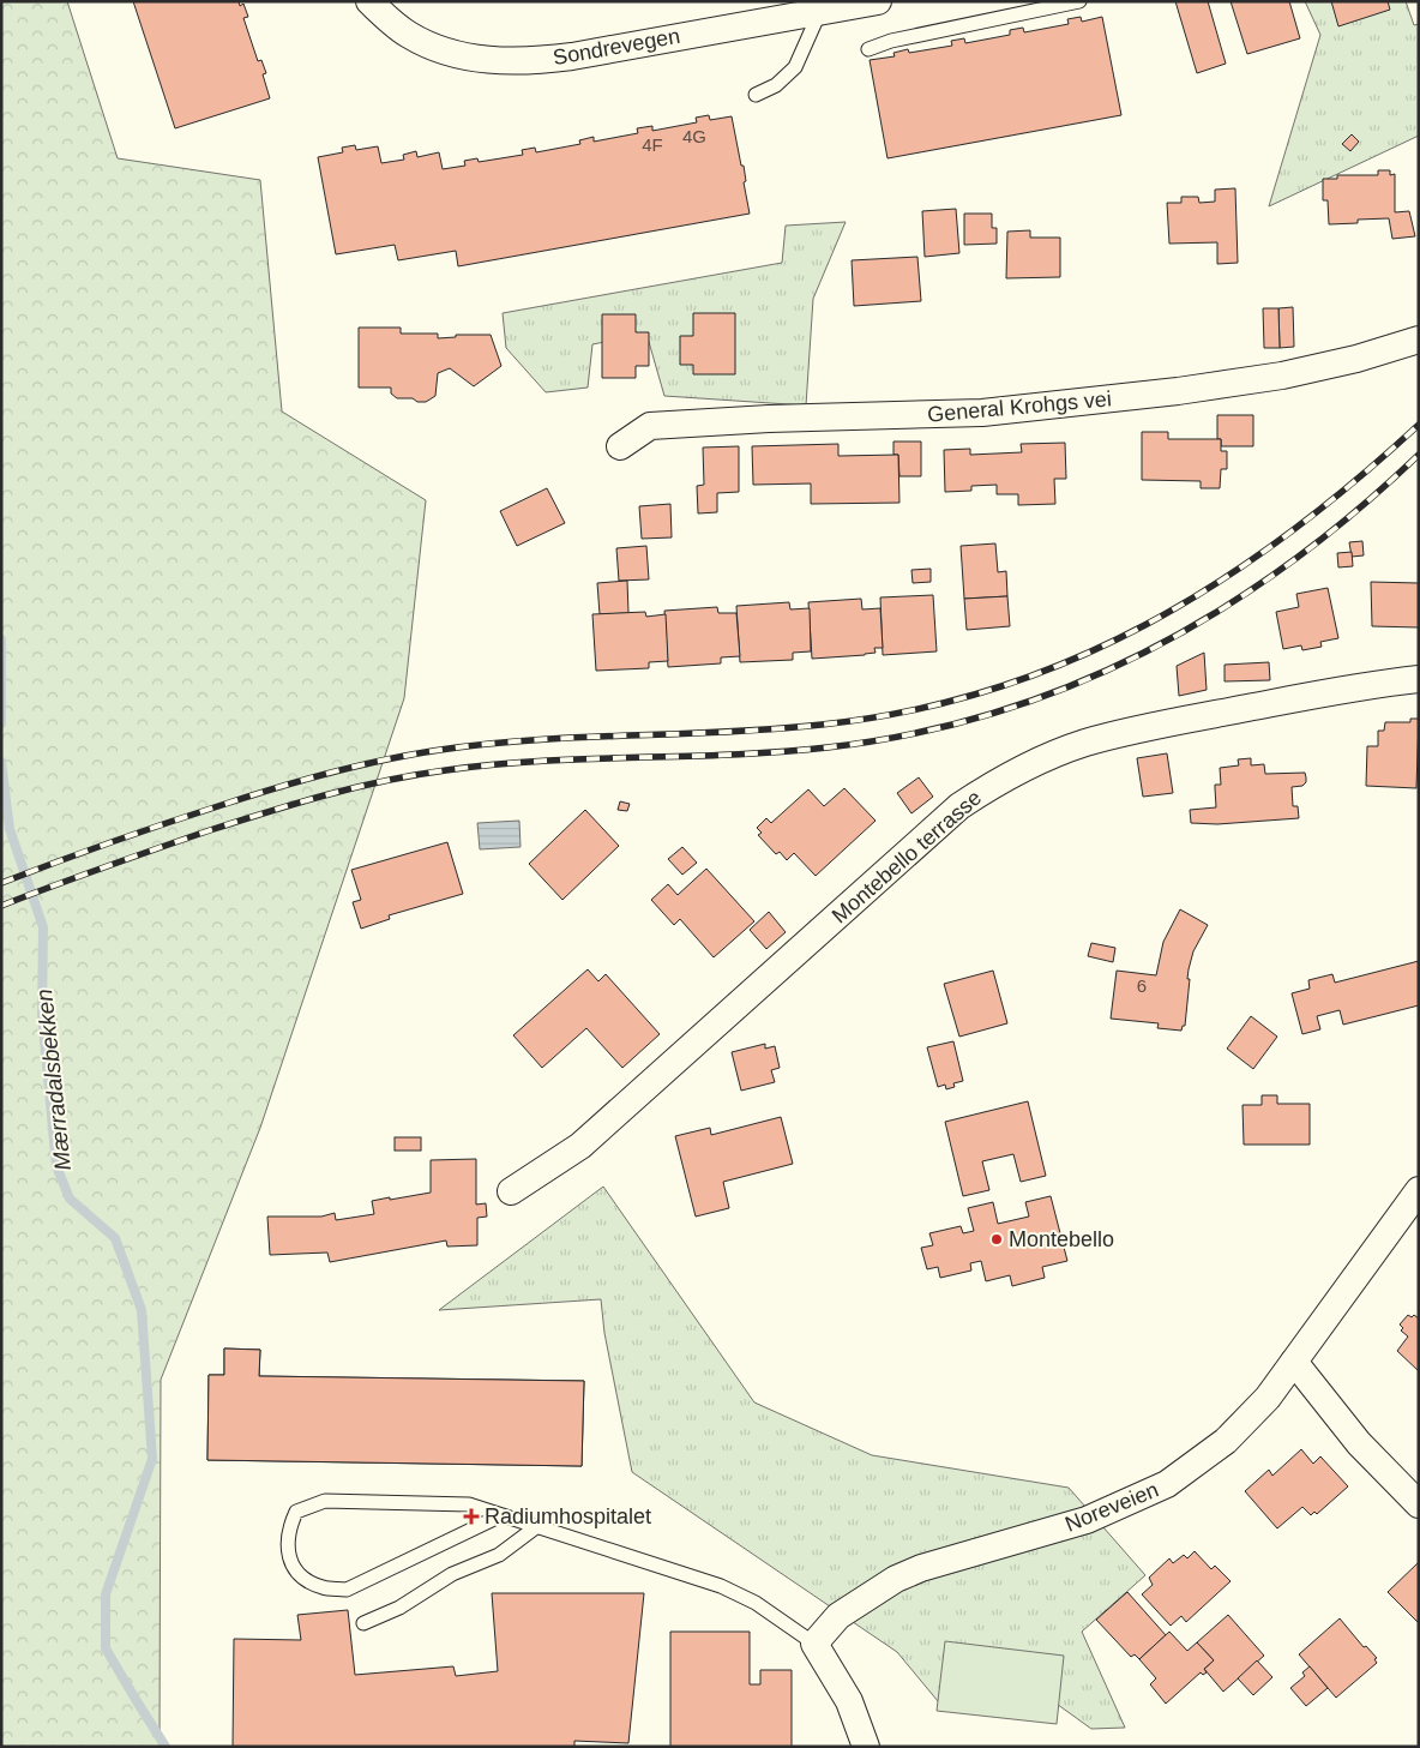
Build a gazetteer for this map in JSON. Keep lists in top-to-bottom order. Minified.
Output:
{"streets":{"street":["Sondrevegen","General Krohgs vei","Montebello terrasse","Noreveien"]},"water":["Mærradalsbekken"],"places":{"other":["Montebello"],"health":["Radiumhospitalet"]},"house_numbers":["4G","4F","6"]}
